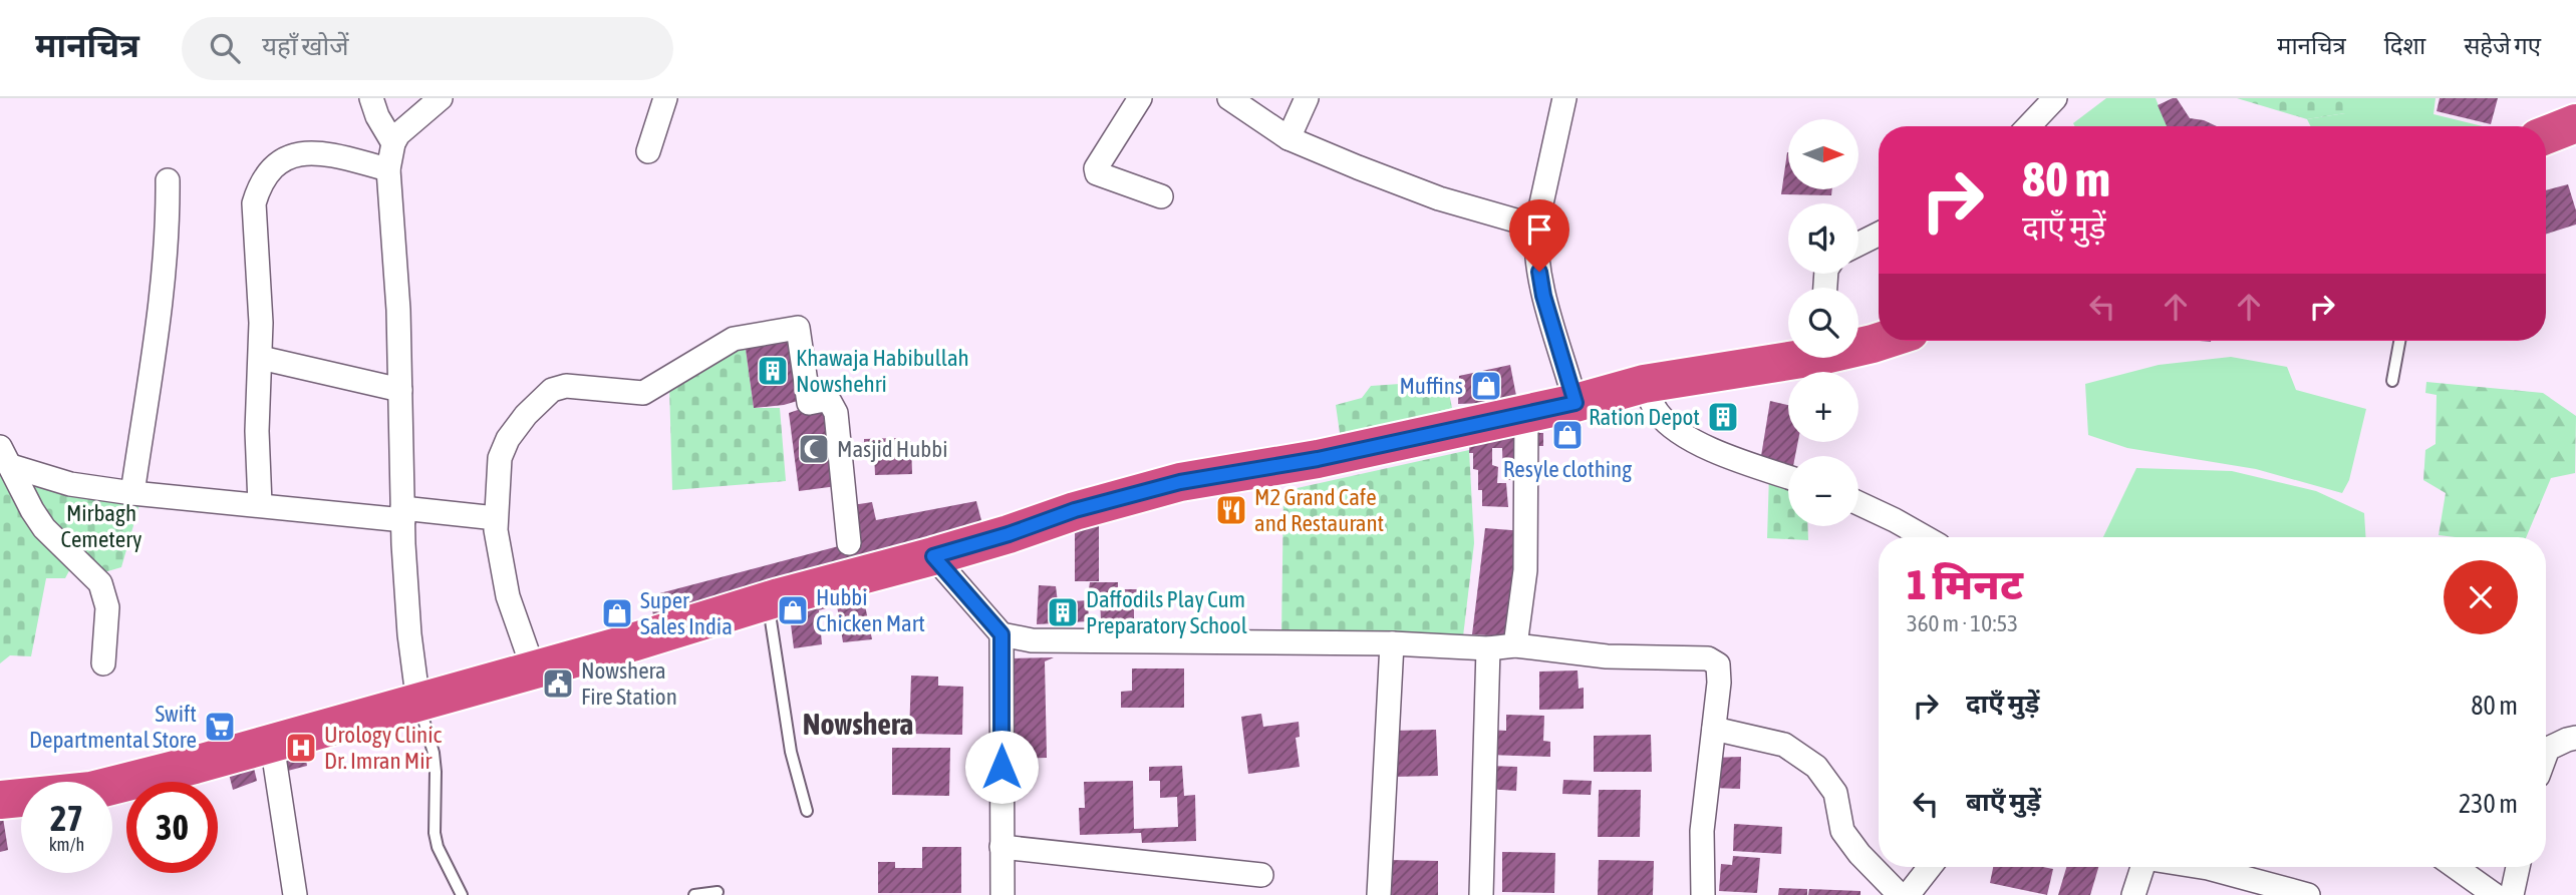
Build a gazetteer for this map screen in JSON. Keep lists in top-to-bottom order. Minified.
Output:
{"districts":["Nowshera"],"parks":["Mirbagh Cemetery"],"places":{"building":["Khawaja Habibullah Nowshehri","Ration Depot","Daffodils Play Cum Preparatory School"],"shop":["Muffins","Resyle clothing","Hubbi Chicken Mart","Super Sales India"],"mosque":["Masjid Hubbi"],"restaurant":["M2 Grand Cafe and Restaurant"],"public building":["Nowshera Fire Station"],"supermarket":["Swift Departmental Store"],"hospital":["Urology Clinic Dr. Imran Mir"]},"north":"right","page":{"header":"मानचित्र","search":"यहाँ खोजें","nav":["मानचित्र","दिशा","सहेजे गए"],"map_buttons":["+","−"],"turn":["80 m","दाएँ मुड़ें"],"heading":["1 मिनट","360 m · 10:53"],"list":[{"name":"दाएँ मुड़ें","value":"80 m"},{"name":"बाएँ मुड़ें","value":"230 m"}],"speed":"27 km/h","limit":"30"}}
